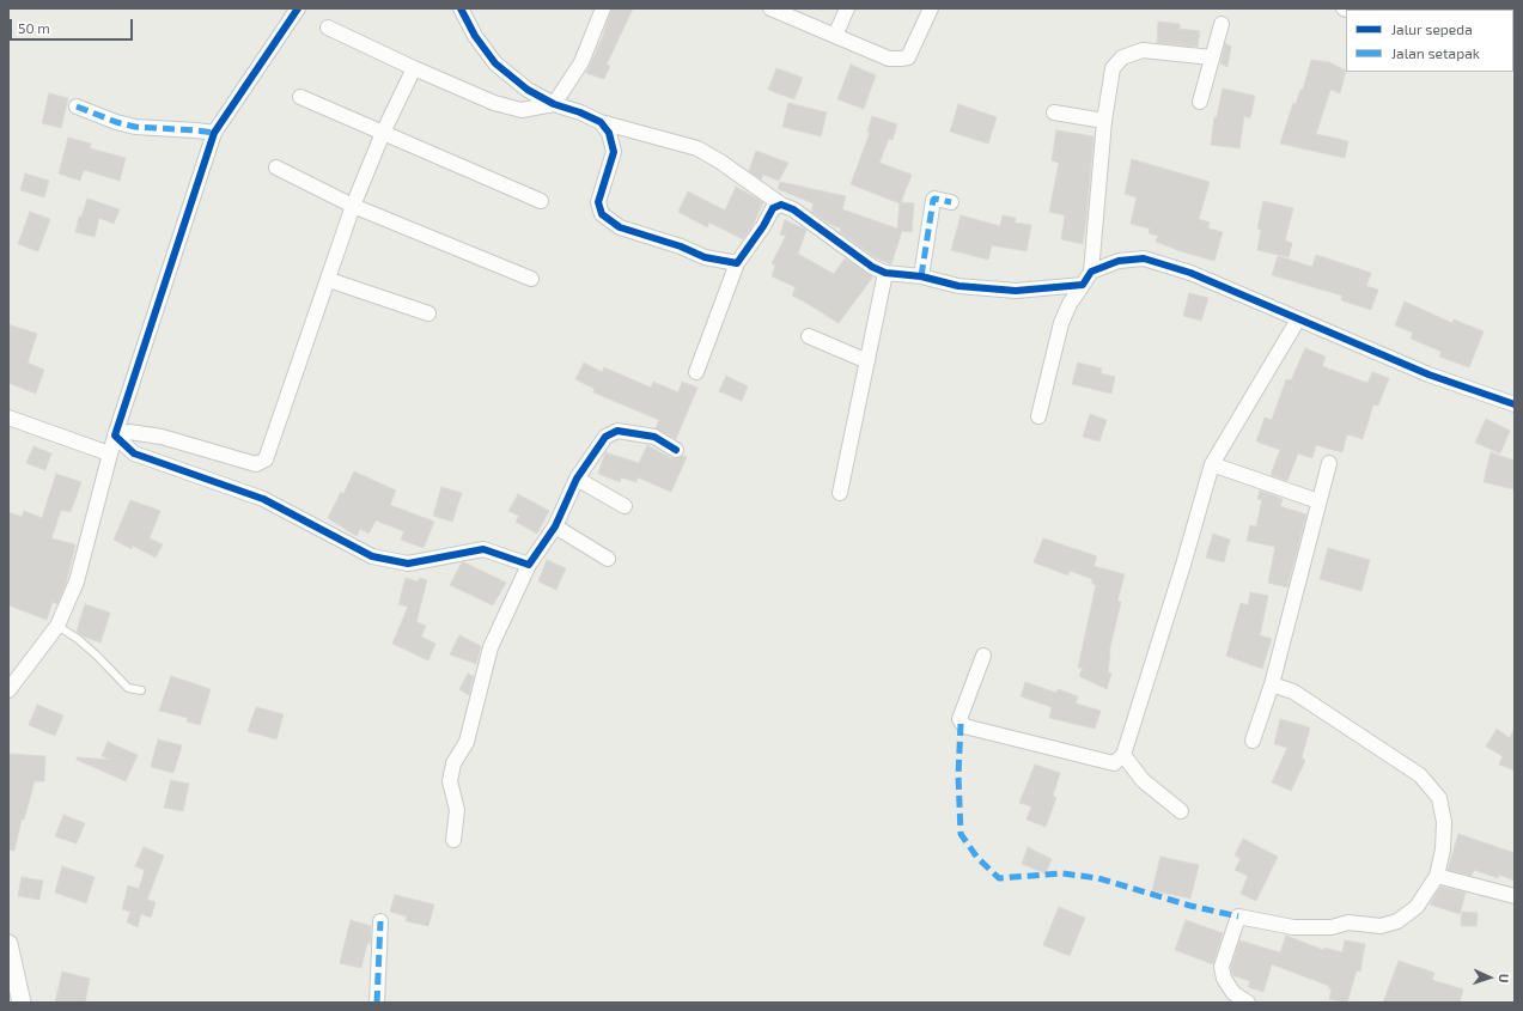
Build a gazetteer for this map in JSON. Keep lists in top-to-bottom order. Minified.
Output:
{"legend":["Jalur sepeda","Jalan setapak"],"scale_bar":"50 m","north":"right"}
